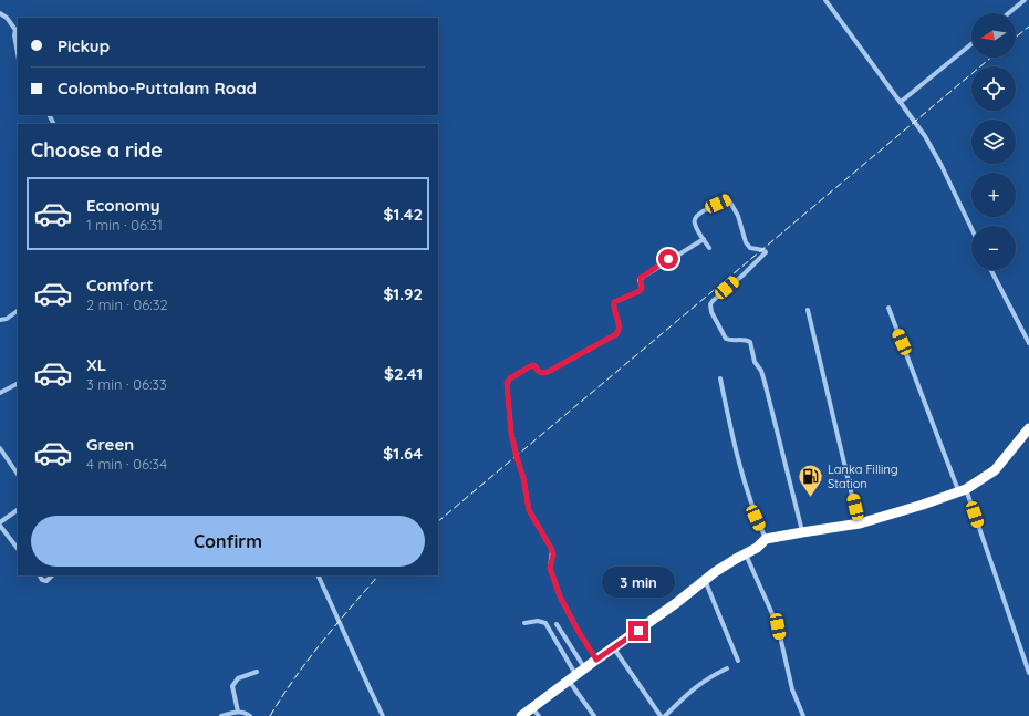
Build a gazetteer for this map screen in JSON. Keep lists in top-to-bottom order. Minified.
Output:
{"places":{"fuel station":["Lanka Filling Station"]},"north":"left","page":{"map_buttons":["+","−"],"banner":["Pickup","Colombo-Puttalam Road"],"heading":"Choose a ride","list":[{"name":"Economy","note":"1 min · 06:31","value":"$1.42"},{"name":"Comfort","note":"2 min · 06:32","value":"$1.92"},{"name":"XL","note":"3 min · 06:33","value":"$2.41"},{"name":"Green","note":"4 min · 06:34","value":"$1.64"}],"buttons":"Confirm","bubble":"3 min"}}
